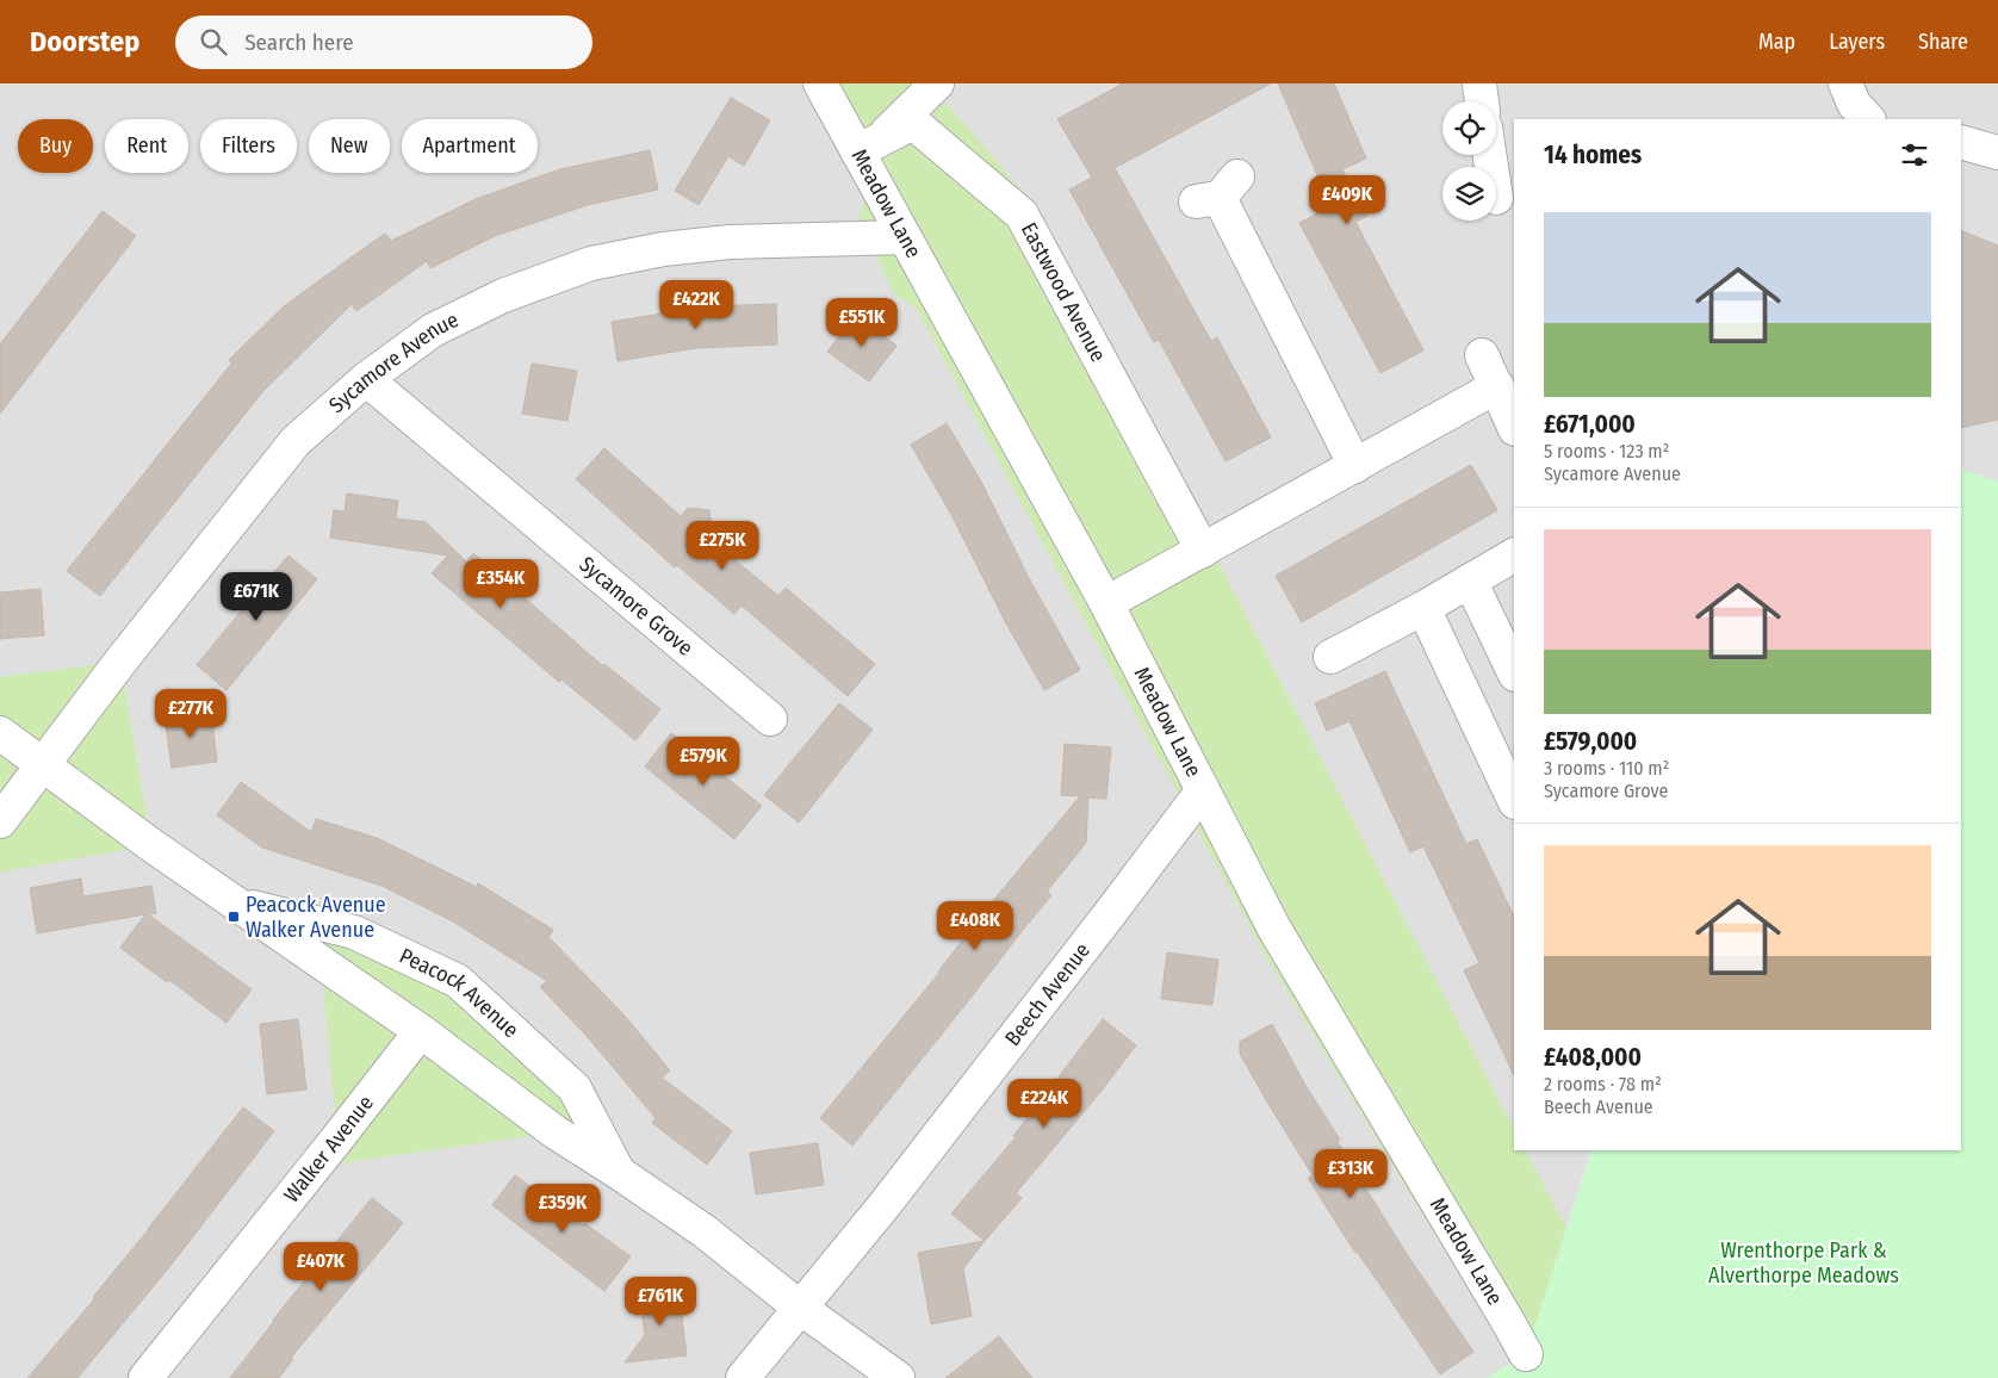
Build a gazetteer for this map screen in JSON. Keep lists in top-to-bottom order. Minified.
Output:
{"streets":{"street":["Meadow Lane","Eastwood Avenue","Sycamore Avenue","Sycamore Grove","Beech Avenue","Peacock Avenue","Walker Avenue"]},"crossings":[["Meadow Lane","Eastwood Avenue"],["Meadow Lane","Sycamore Avenue"],["Meadow Lane","Beech Avenue"],["Sycamore Avenue","Sycamore Grove"],["Sycamore Avenue","Peacock Avenue"],["Beech Avenue","Peacock Avenue"],["Peacock Avenue","Walker Avenue"]],"parks":["Wrenthorpe Park & Alverthorpe Meadows"],"places":{"transit":["Peacock Avenue Walker Avenue"]},"page":{"header":"Doorstep","search":"Search here","nav":["Map","Layers","Share"],"chip":["Buy","Rent","Filters","New","Apartment"],"heading":"14 homes","price":["£409K","£422K","£551K","£275K","£354K","£671K","£277K","£579K","£408K","£224K","£313K","£359K","£407K","£761K"],"list":[{"name":"£671,000","note":"5 rooms · 123 m² · Sycamore Avenue"},{"name":"£579,000","note":"3 rooms · 110 m² · Sycamore Grove"},{"name":"£408,000","note":"2 rooms · 78 m² · Beech Avenue"}]}}
